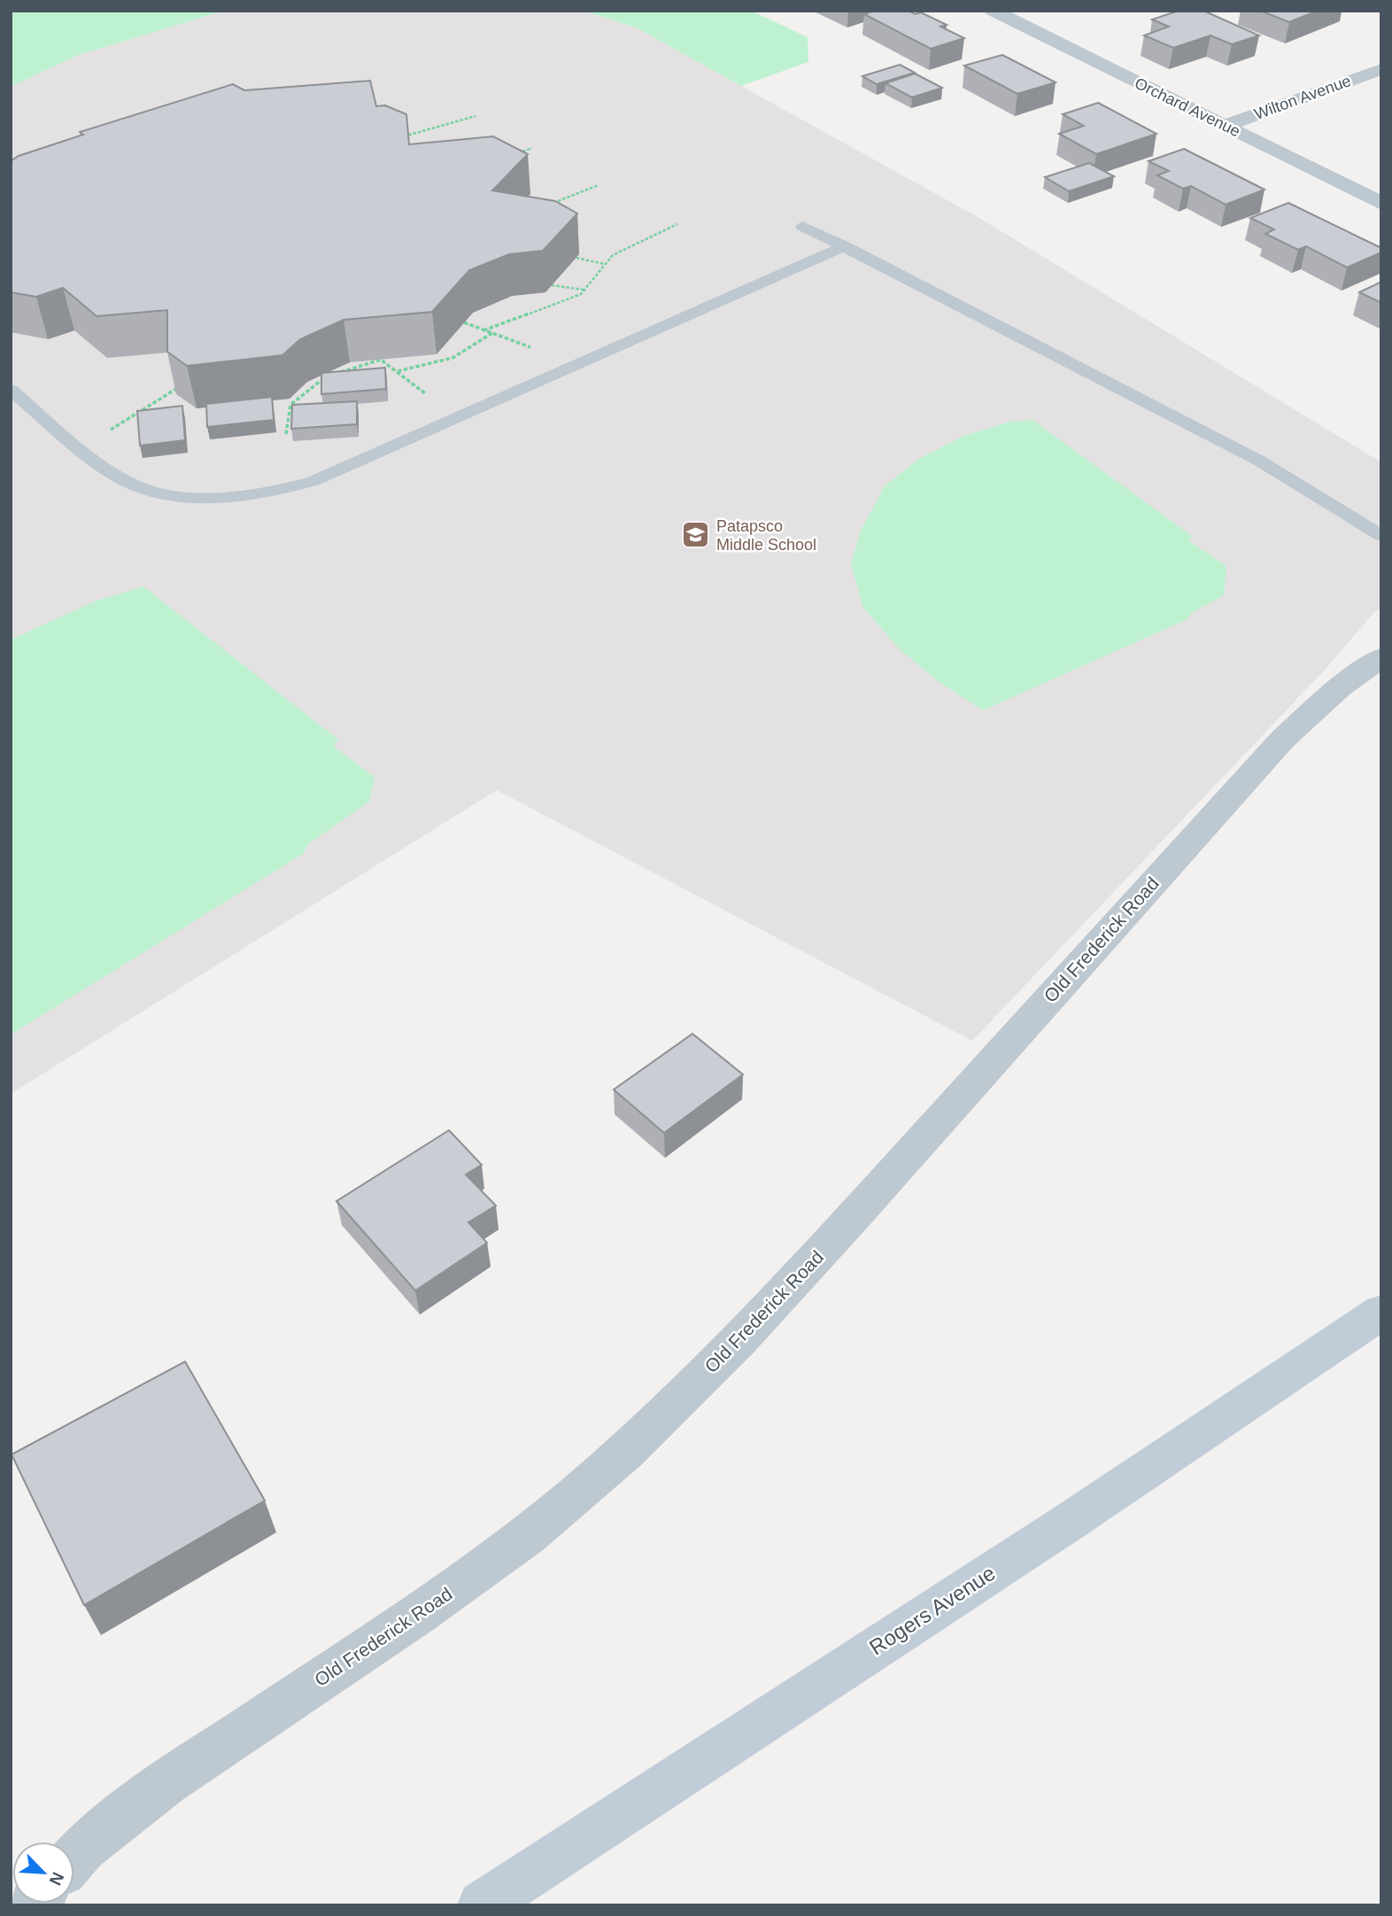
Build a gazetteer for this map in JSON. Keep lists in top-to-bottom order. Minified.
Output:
{"streets":{"main road":["Rogers Avenue"],"street":["Wilton Avenue","Orchard Avenue","Old Frederick Road"]},"crossings":[["Wilton Avenue","Orchard Avenue"]],"places":{"school or university":["Patapsco Middle School"]},"north":"bottom right"}
